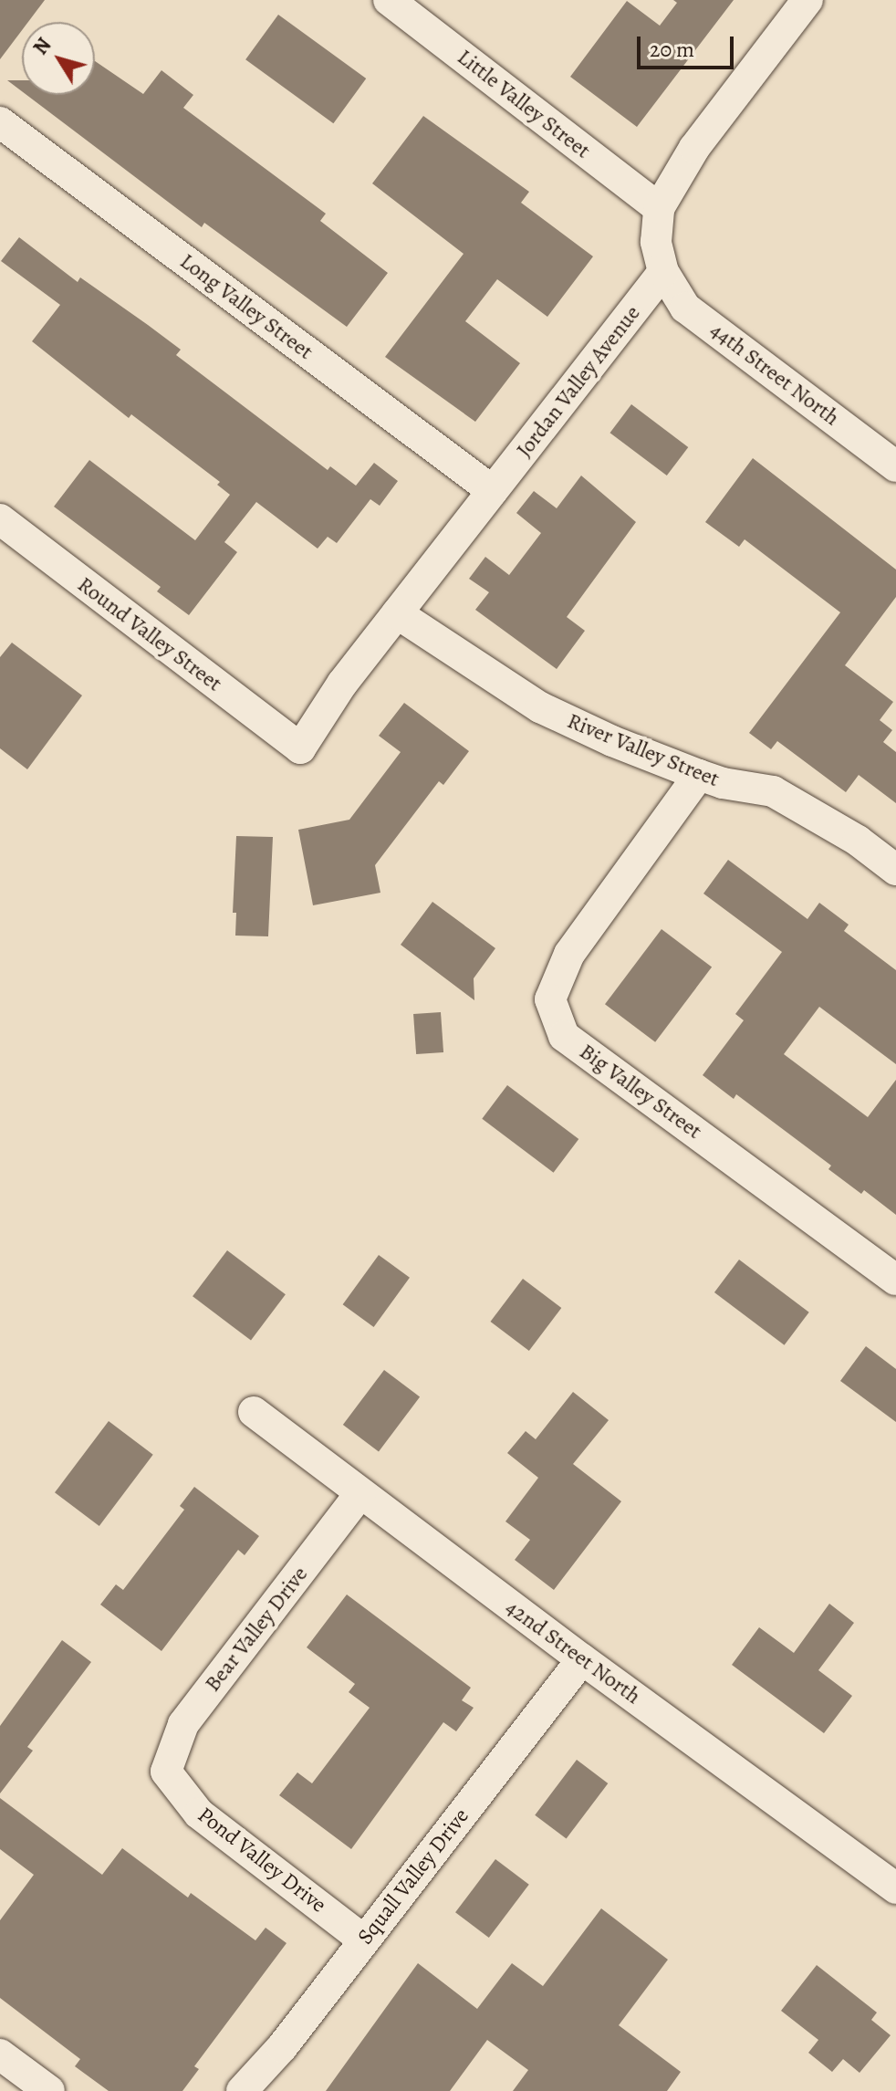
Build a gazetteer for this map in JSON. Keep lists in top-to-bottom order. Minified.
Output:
{"streets":{"street":["Little Valley Street","Long Valley Street","44th Street North","Jordan Valley Avenue","Round Valley Street","River Valley Street","Big Valley Street","Bear Valley Drive","42nd Street North","Pond Valley Drive","Squall Valley Drive"]},"crossings":[["Long Valley Street","Jordan Valley Avenue"],["44th Street North","Jordan Valley Avenue"],["Jordan Valley Avenue","Round Valley Street"],["Jordan Valley Avenue","River Valley Street"],["River Valley Street","Big Valley Street"],["Bear Valley Drive","42nd Street North"],["Bear Valley Drive","Pond Valley Drive"],["42nd Street North","Squall Valley Drive"],["Pond Valley Drive","Squall Valley Drive"]],"scale_bar":"20 m","north":"top left"}
